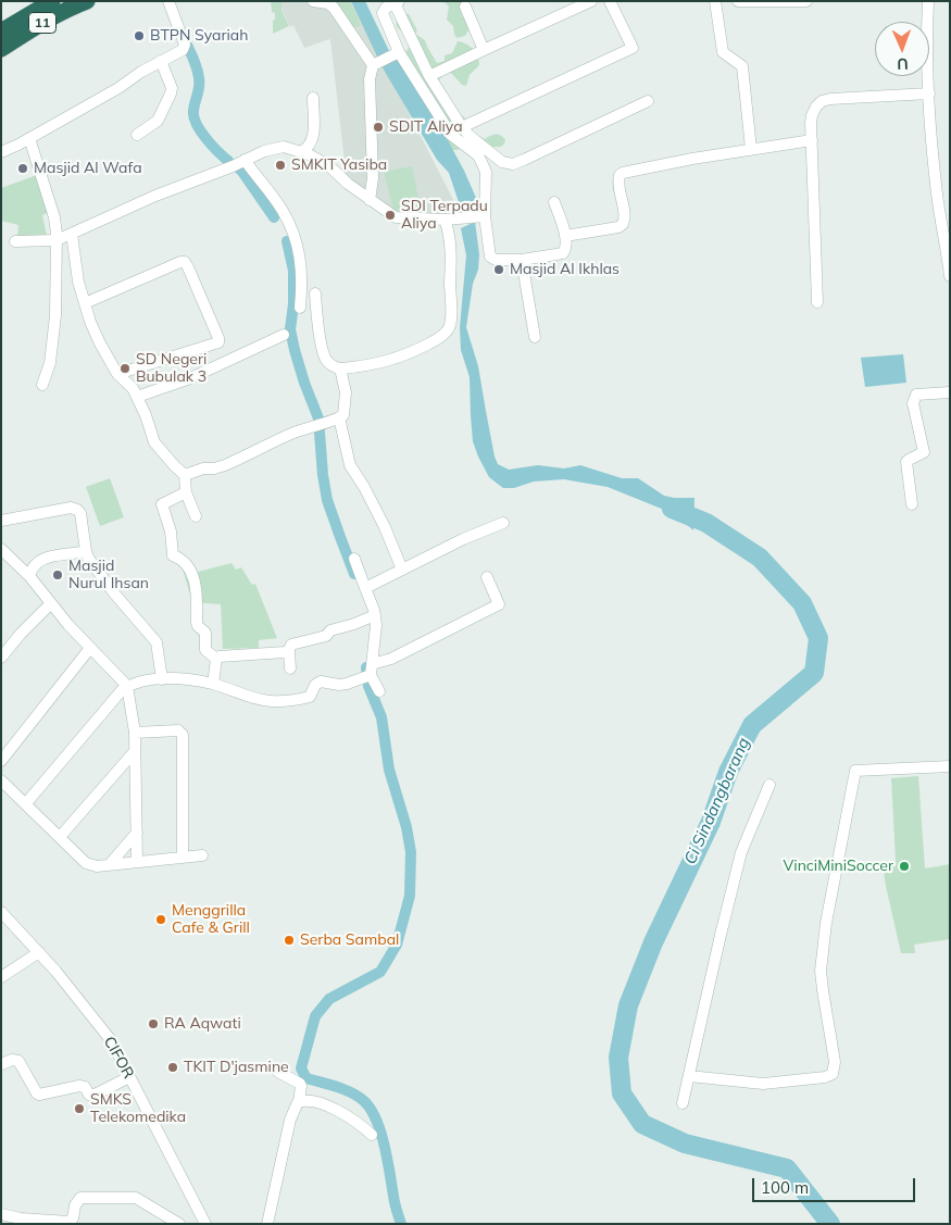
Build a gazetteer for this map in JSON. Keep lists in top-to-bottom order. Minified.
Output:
{"streets":{"highway":["11"],"street":["CIFOR"]},"water":["Ci Sindangbarang"],"places":["BTPN Syariah","SDIT Aliya","SMKIT Yasiba","Masjid Al Wafa","SDI Terpadu Aliya","Masjid Al Ikhlas","SD Negeri Bubulak 3","Masjid Nurul Ihsan","VinciMiniSoccer","Menggrilla Cafe & Grill","Serba Sambal","RA Aqwati","TKIT D'jasmine","SMKS Telekomedika"],"scale_bar":"100 m","north":"bottom"}
